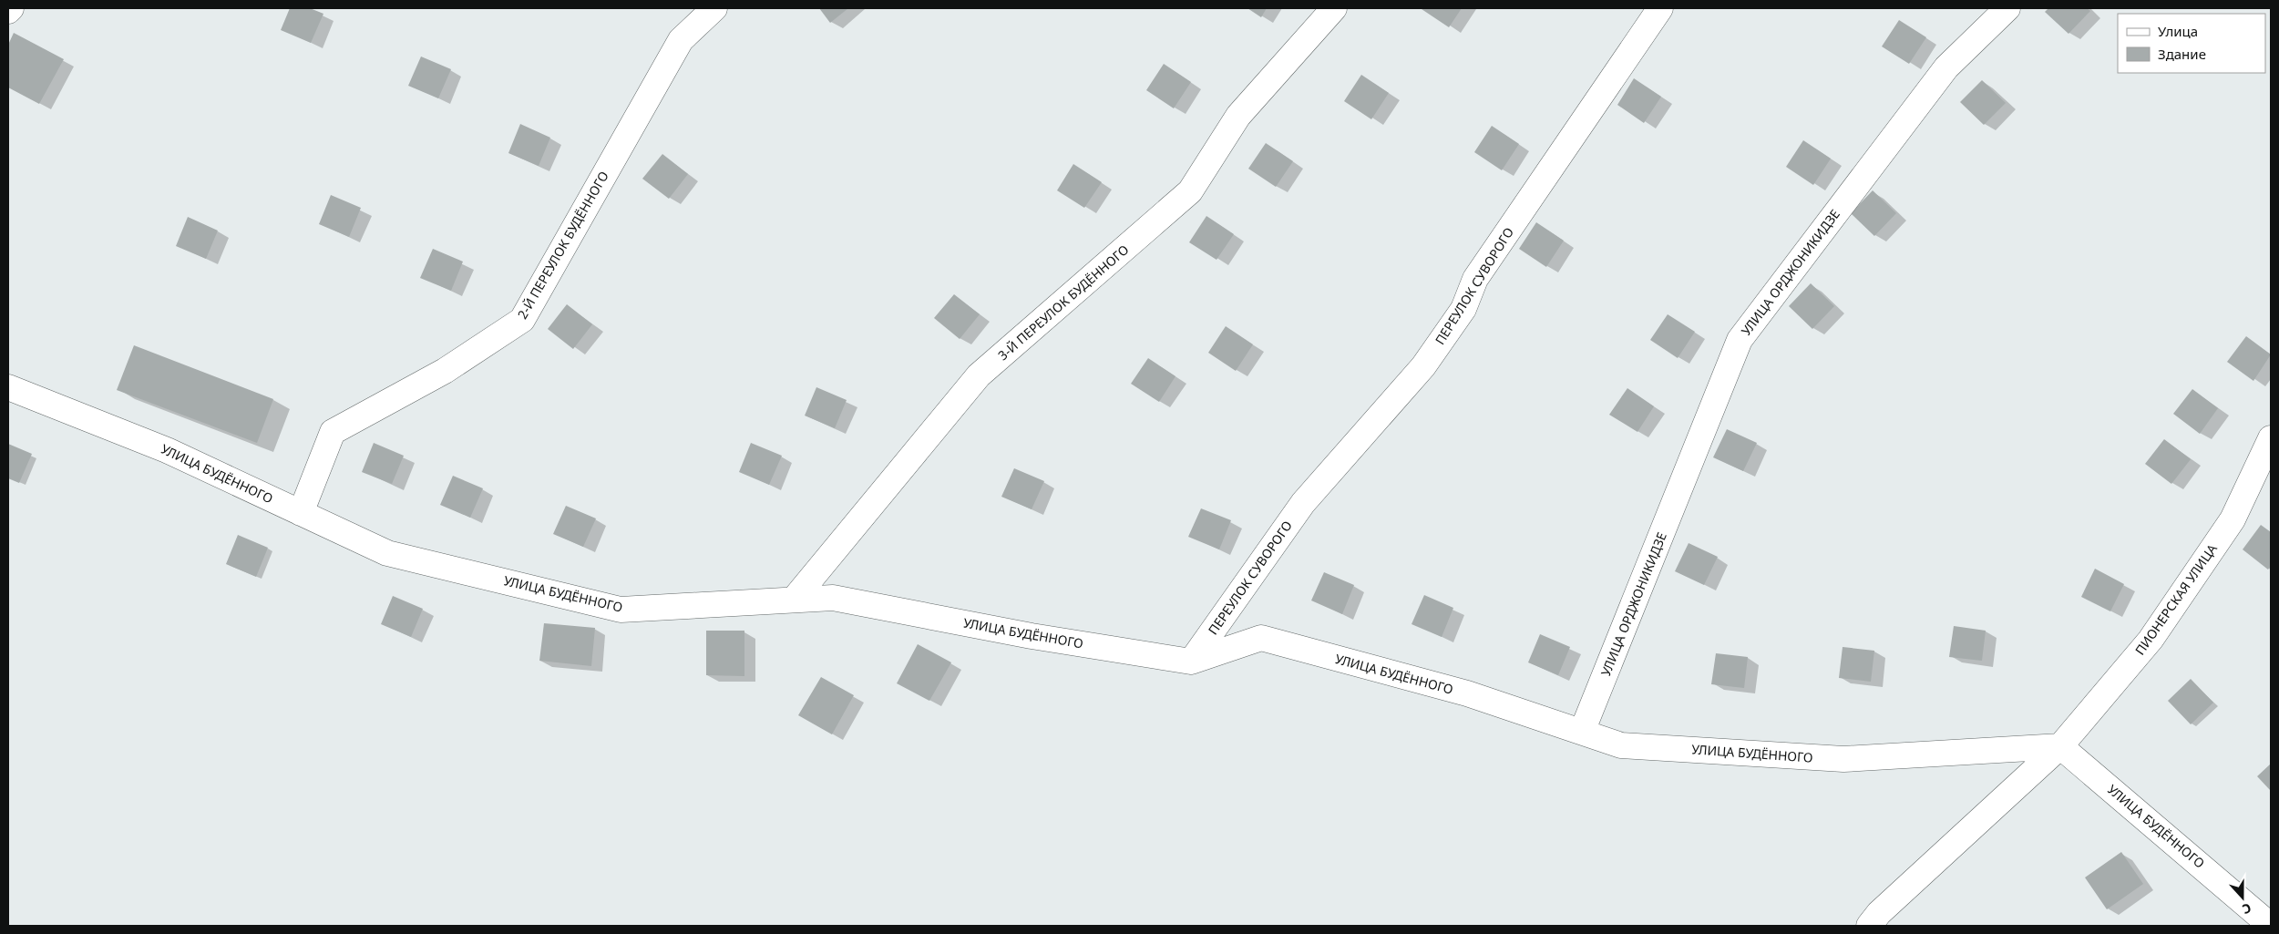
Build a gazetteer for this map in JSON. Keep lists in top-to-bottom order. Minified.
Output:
{"streets":{"street":["2-Й ПЕРЕУЛОК БУДЁННОГО","УЛИЦА ОРДЖОНИКИДЗЕ","ПЕРЕУЛОК СУВОРОГО","3-Й ПЕРЕУЛОК БУДЁННОГО","УЛИЦА БУДЁННОГО","ПИОНЕРСКАЯ УЛИЦА"]},"crossings":[["2-Й ПЕРЕУЛОК БУДЁННОГО","УЛИЦА БУДЁННОГО"],["УЛИЦА ОРДЖОНИКИДЗЕ","УЛИЦА БУДЁННОГО"],["ПЕРЕУЛОК СУВОРОГО","УЛИЦА БУДЁННОГО"],["3-Й ПЕРЕУЛОК БУДЁННОГО","УЛИЦА БУДЁННОГО"],["УЛИЦА БУДЁННОГО","ПИОНЕРСКАЯ УЛИЦА"]],"legend":["Улица","Здание"],"north":"bottom"}
